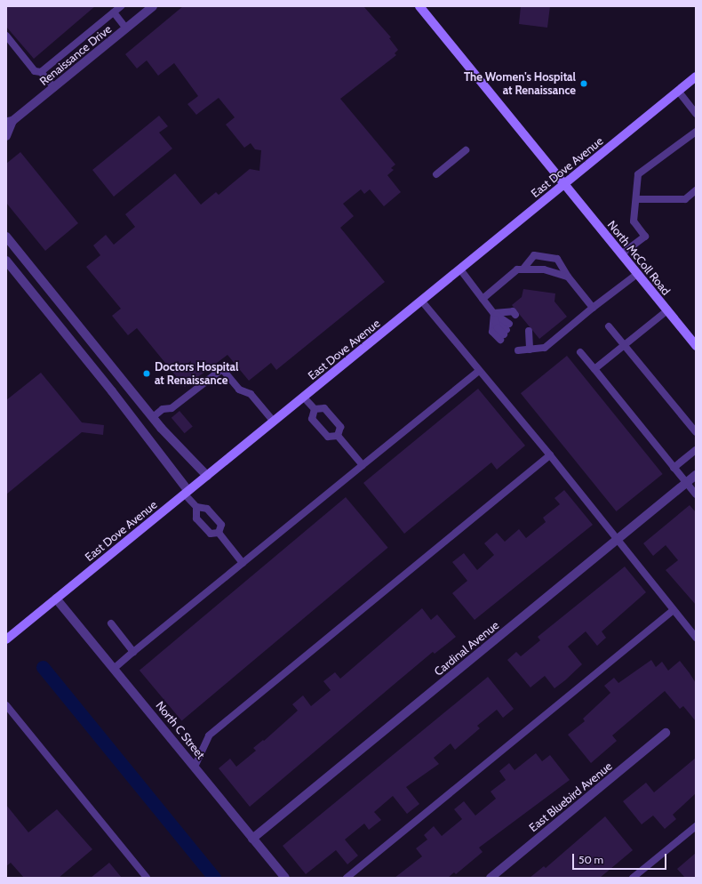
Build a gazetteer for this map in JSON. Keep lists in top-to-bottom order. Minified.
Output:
{"streets":{"main road":["East Dove Avenue","North McColl Road"],"street":["Renaissance Drive","Cardinal Avenue","North C Street","East Bluebird Avenue"]},"crossings":[["East Dove Avenue","North McColl Road"],["East Dove Avenue","North C Street"],["Cardinal Avenue","North C Street"]],"places":["The Women's Hospital at Renaissance","Doctors Hospital at Renaissance"],"scale_bar":"50 m"}
